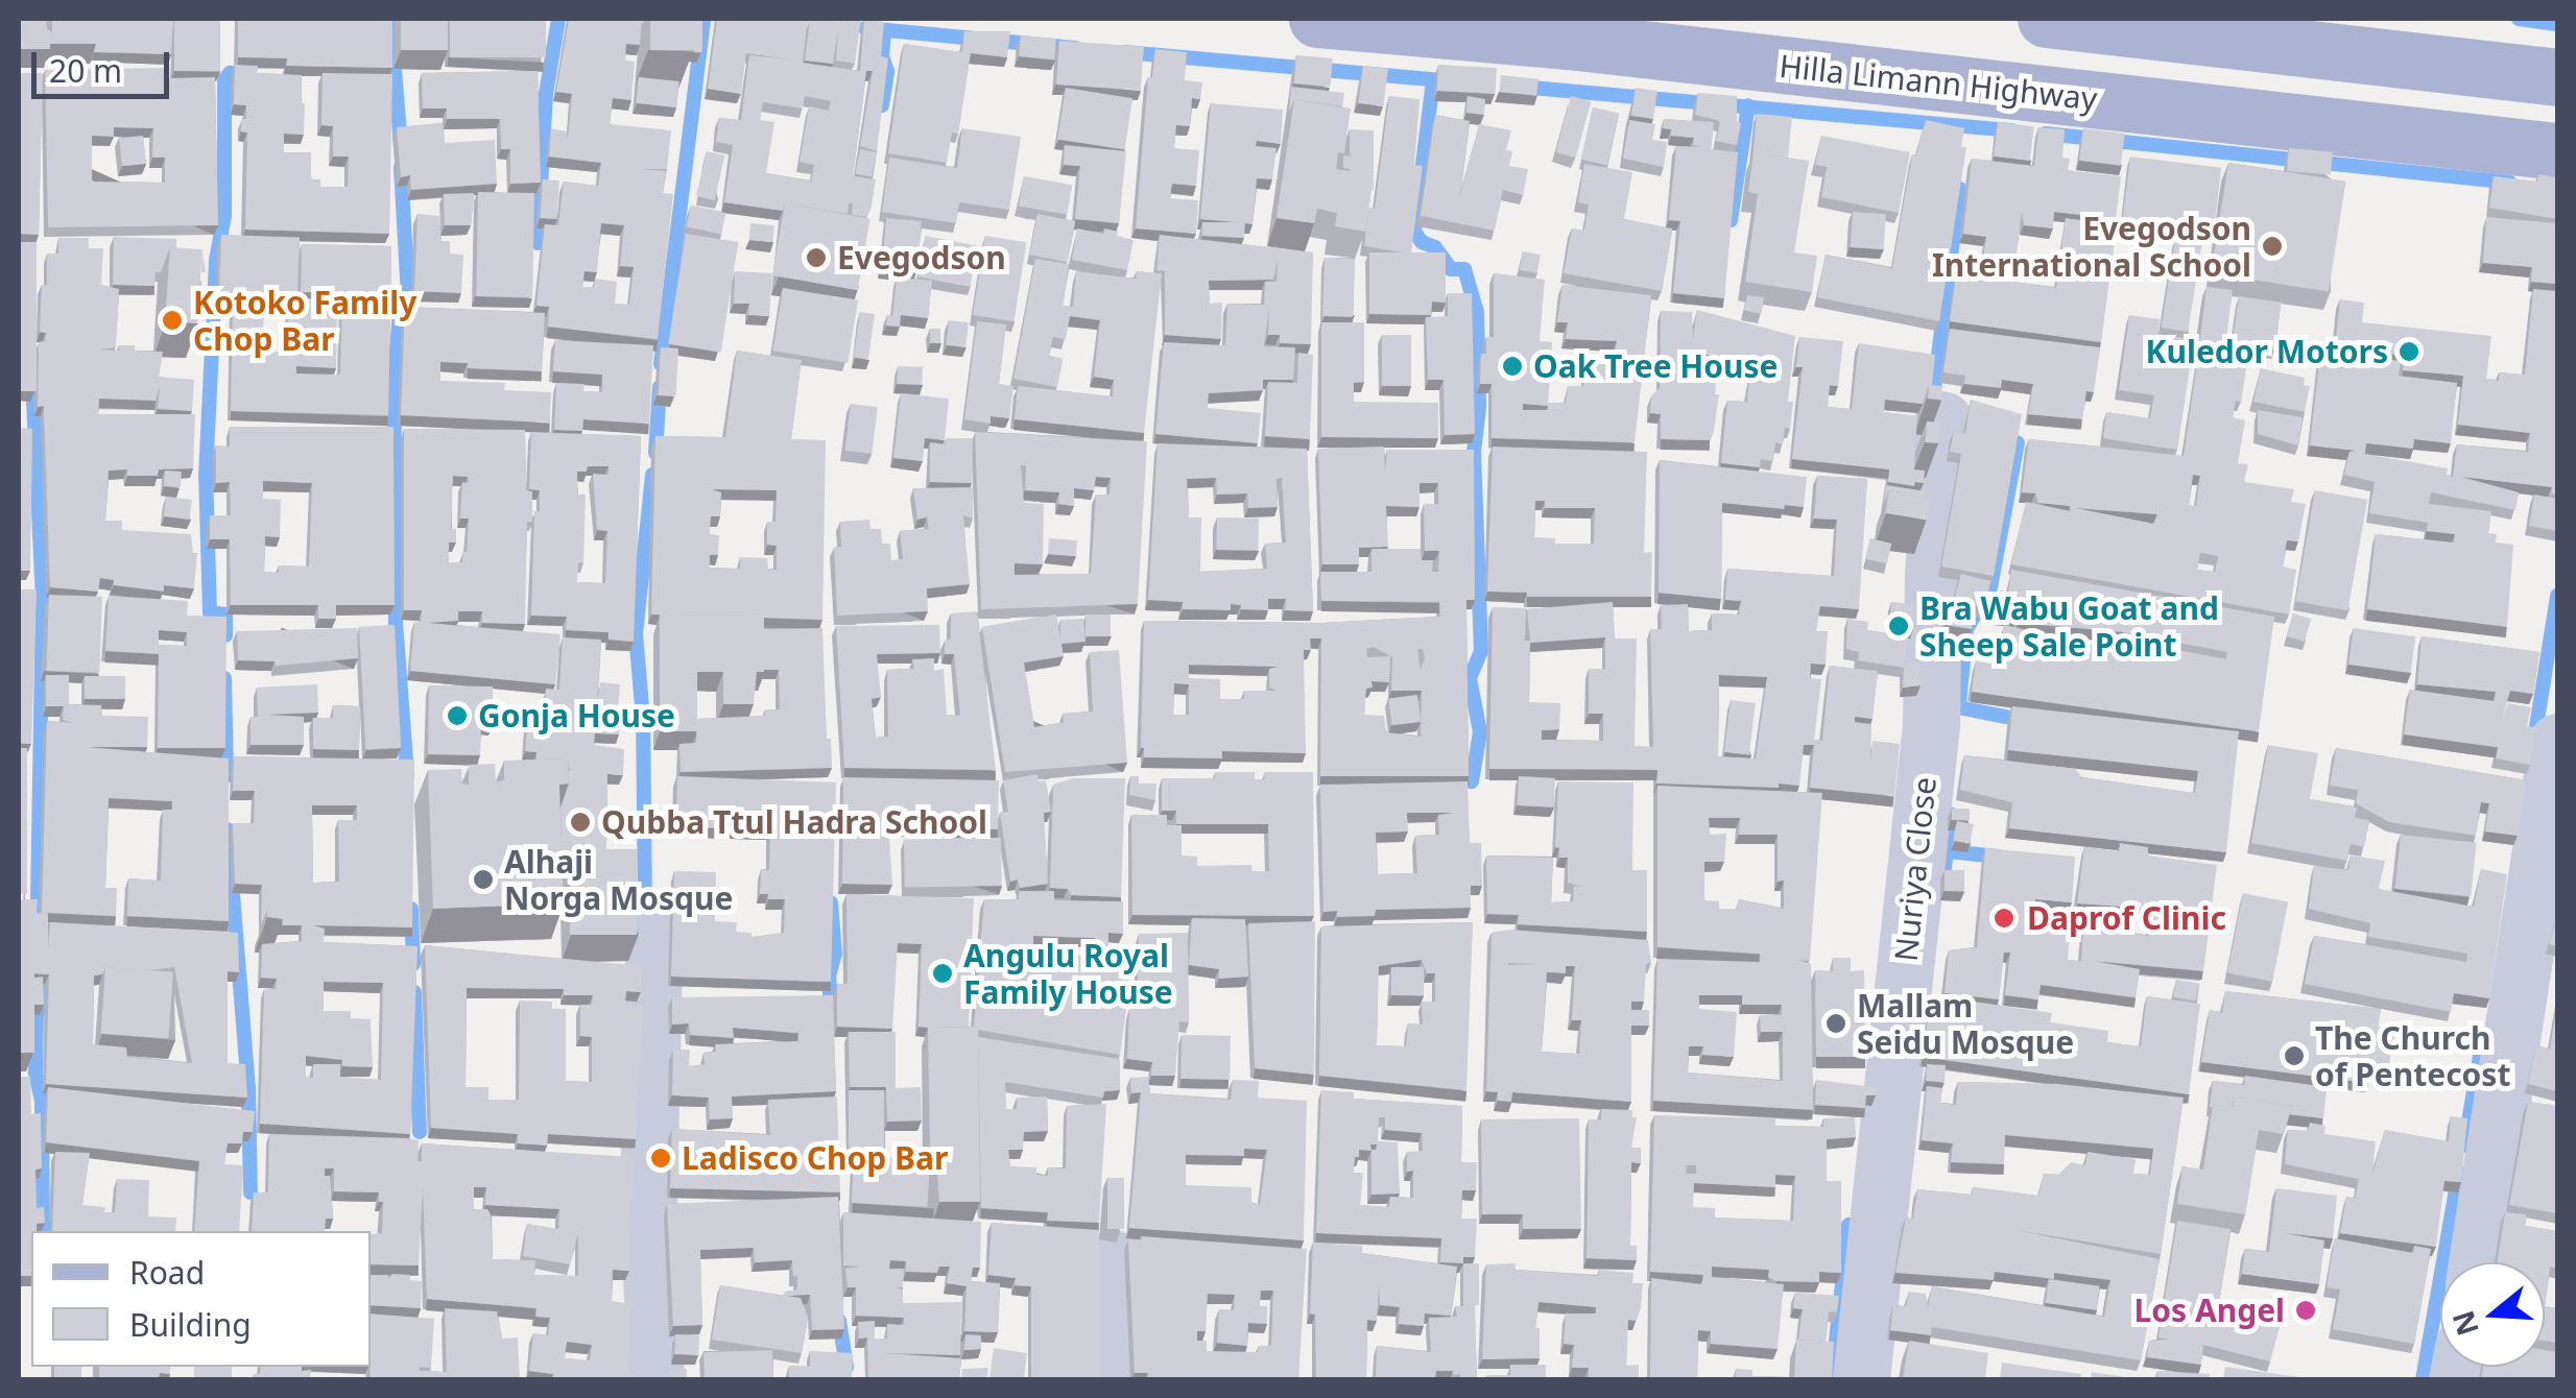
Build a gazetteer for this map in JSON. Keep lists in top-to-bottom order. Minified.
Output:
{"streets":{"main road":["Hilla Limann Highway"],"street":["Nuriya Close"]},"places":["Evegodson International School","Evegodson","Kotoko Family Chop Bar","Kuledor Motors","Oak Tree House","Bra Wabu Goat and Sheep Sale Point","Gonja House","Qubba Ttul Hadra School","Alhaji Norga Mosque","Daprof Clinic","Angulu Royal Family House","Mallam Seidu Mosque","The Church of Pentecost","Ladisco Chop Bar","Los Angel"],"legend":["Road","Building"],"scale_bar":"20 m","north":"left"}
